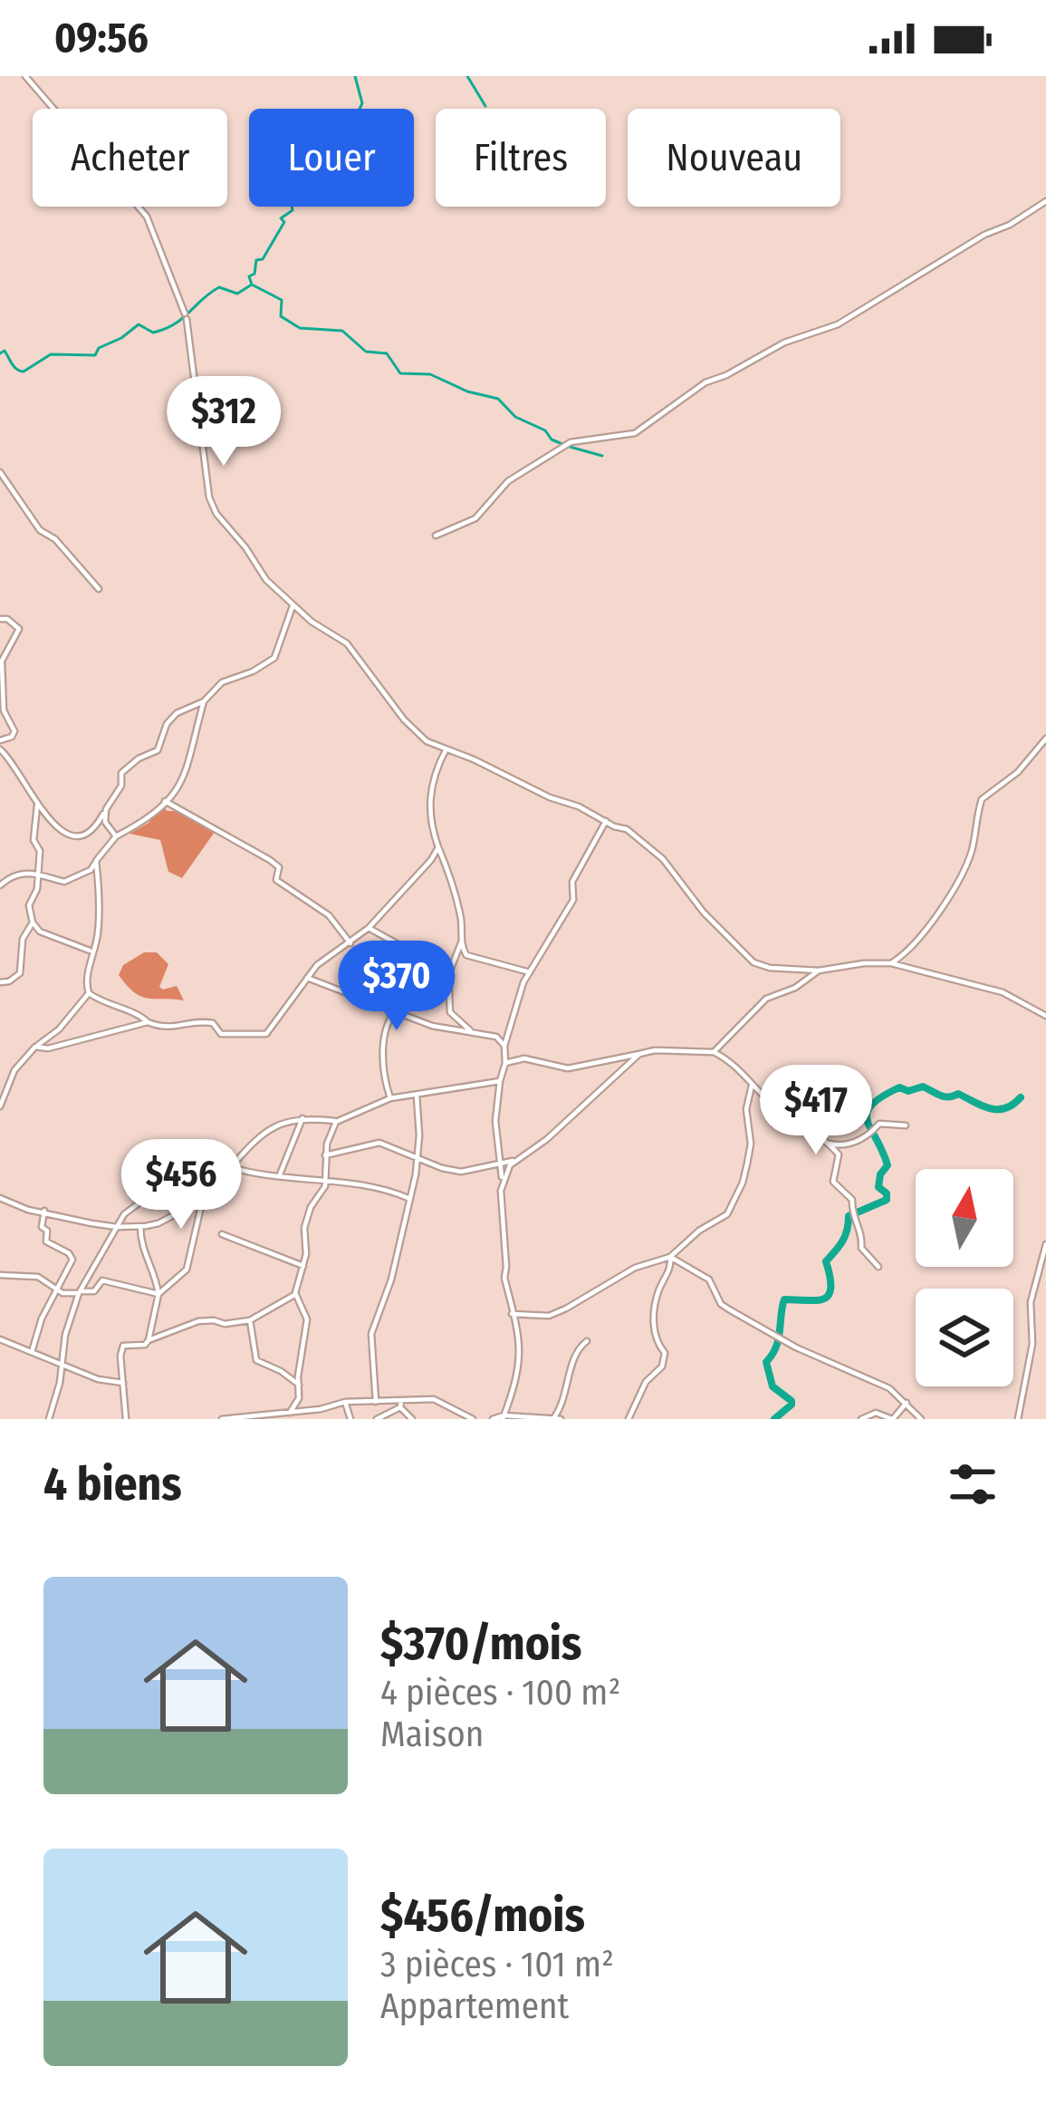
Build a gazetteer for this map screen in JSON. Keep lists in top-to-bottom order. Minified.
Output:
{"north":"top","page":{"status":"09:56","chip":["Acheter","Louer","Filtres","Nouveau"],"price":["$312","$370","$417","$456"],"heading":"4 biens","list":[{"name":"$370/mois","note":"4 pièces · 100 m² · Maison"},{"name":"$456/mois","note":"3 pièces · 101 m² · Appartement"}]}}
